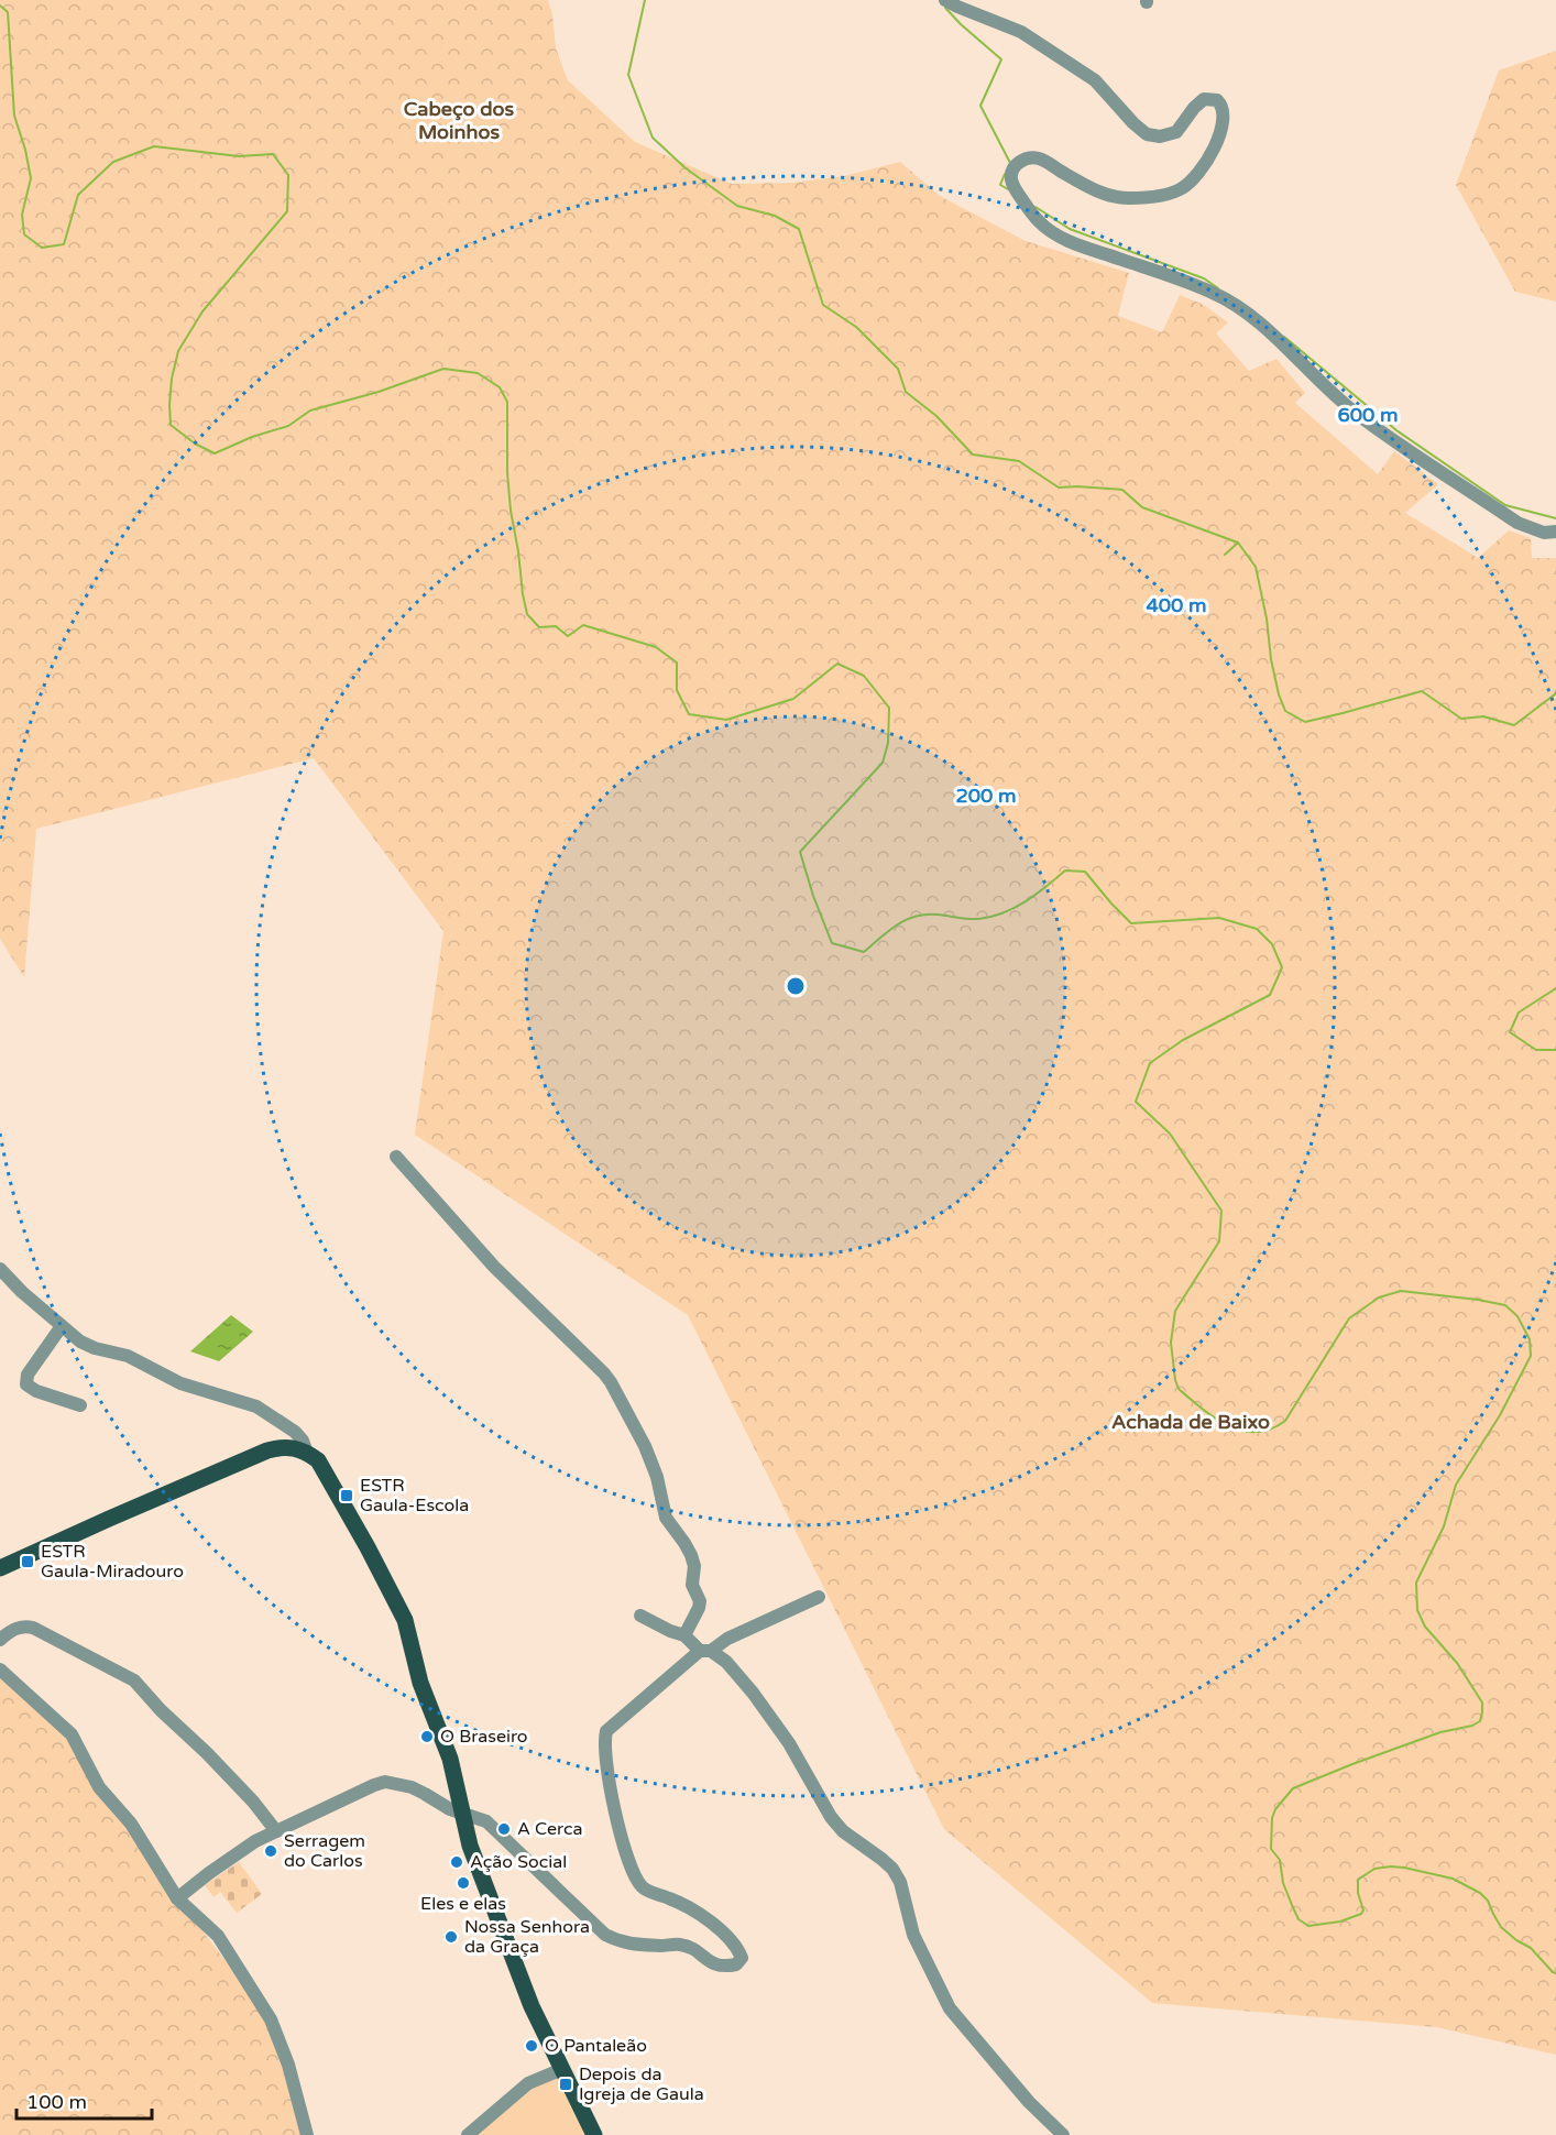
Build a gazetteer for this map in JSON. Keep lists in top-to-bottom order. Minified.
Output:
{"districts":["Cabeço dos Moinhos","Achada de Baixo"],"places":{"transit":["ESTR Gaula-Escola","ESTR Gaula-Miradouro","Depois da Igreja de Gaula"],"other":["O Braseiro","A Cerca","Serragem do Carlos","Ação Social","Eles e elas","Nossa Senhora da Graça","O Pantaleão"]},"scale_bar":"100 m","rings":["600 m","400 m","200 m"]}
